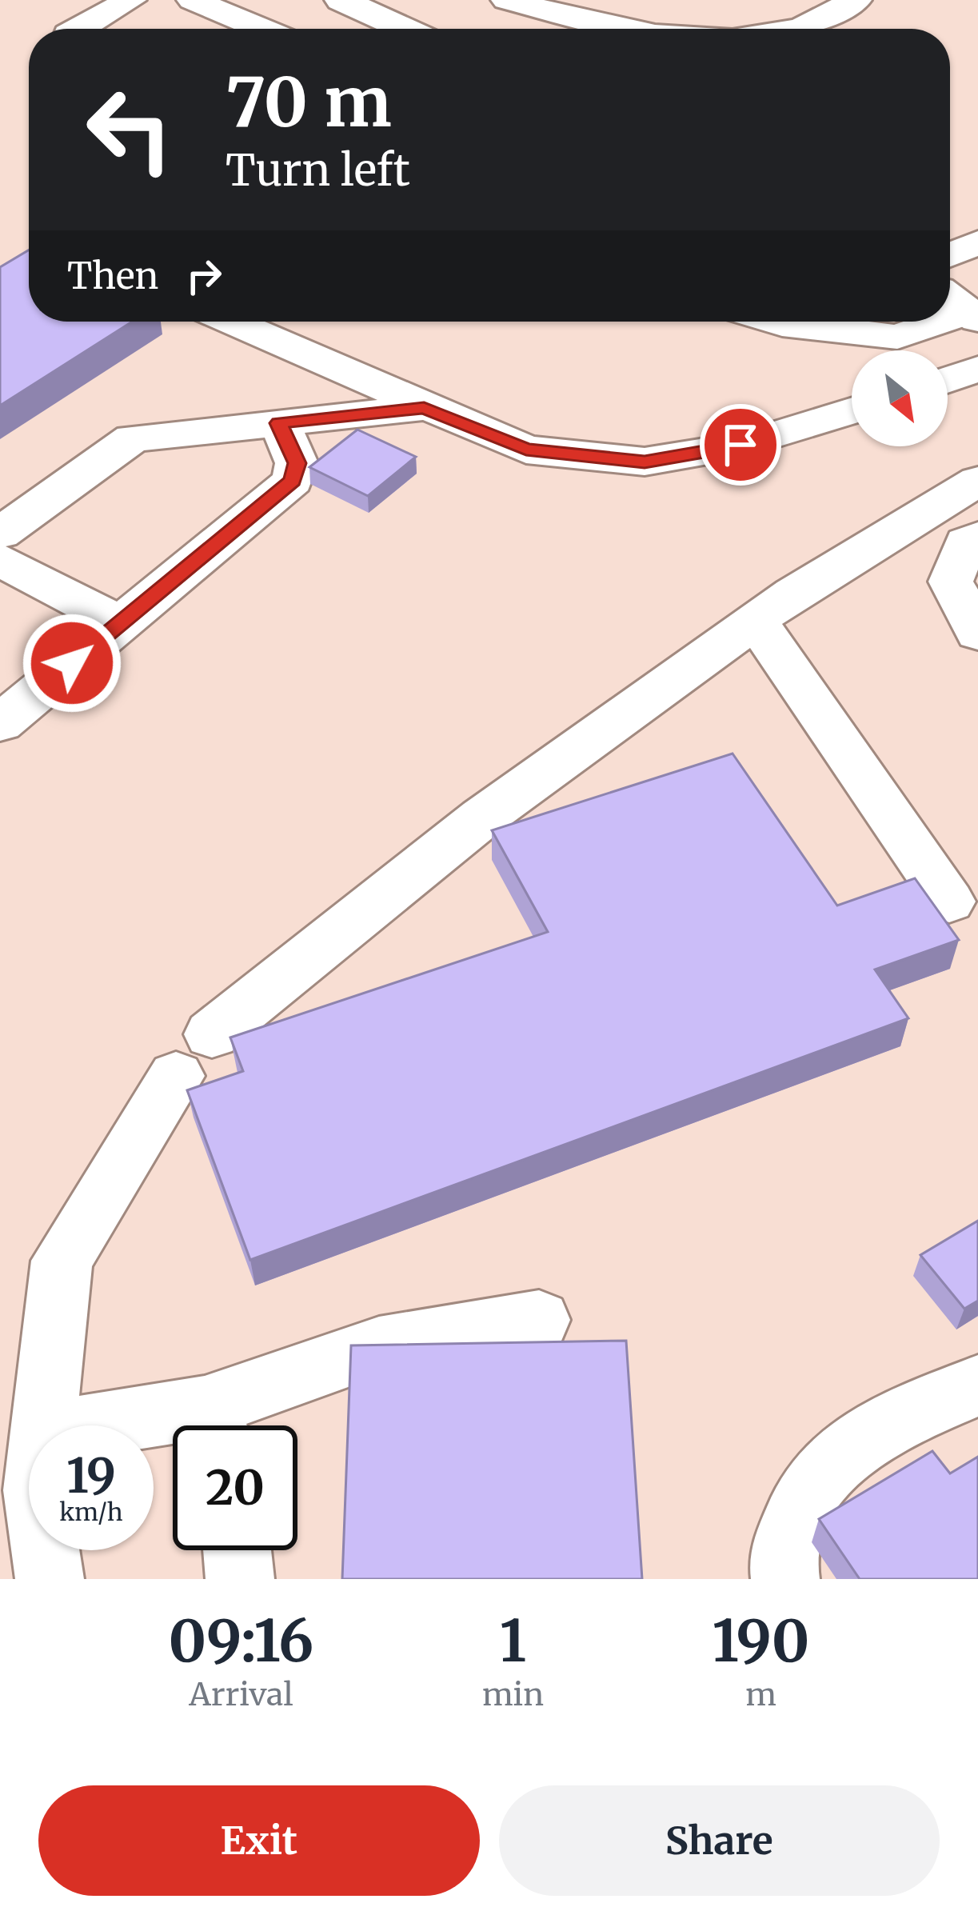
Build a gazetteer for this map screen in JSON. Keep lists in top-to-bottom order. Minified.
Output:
{"north":"bottom right","page":{"turn":["70 m","Turn left"],"then":"Then","speed":"19 km/h","limit":"20","eta":["09:16","Arrival","1","min","190","m"],"buttons":["Exit","Share"]}}
